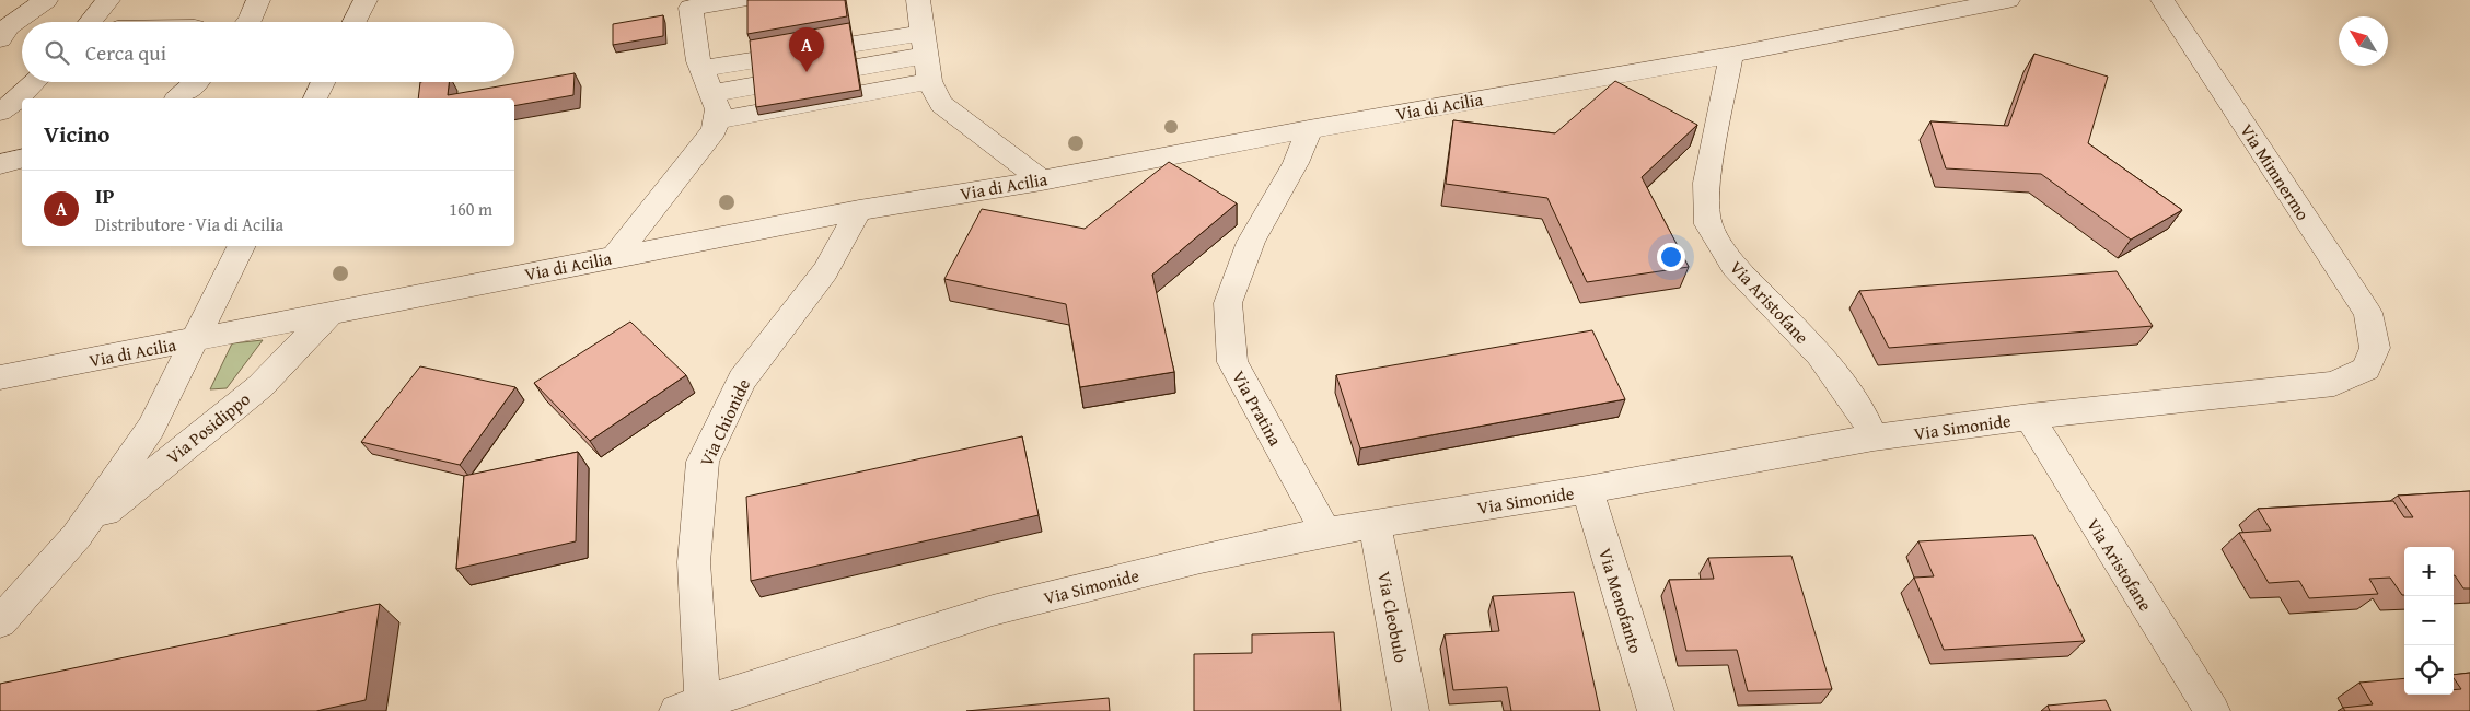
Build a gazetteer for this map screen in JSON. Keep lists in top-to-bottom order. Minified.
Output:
{"streets":{"street":["Via di Acilia","Via Mimnermo","Via Aristofane","Via Pratina","Via Chionide","Via Simonide","Via Posidippo","Via Menofanto","Via Cleobulo"]},"crossings":[["Via di Acilia","Via Aristofane"],["Via di Acilia","Via Pratina"],["Via di Acilia","Via Chionide"],["Via di Acilia","Via Posidippo"],["Via Mimnermo","Via Simonide"],["Via Aristofane","Via Simonide"],["Via Pratina","Via Simonide"],["Via Chionide","Via Simonide"],["Via Simonide","Via Menofanto"],["Via Simonide","Via Cleobulo"]],"north":"top left","page":{"search":"Cerca qui","pins":"A","heading":"Vicino","list":[{"mark":"A","name":"IP","note":"Distributore · Via di Acilia","value":"160 m"}],"map_buttons":["+","−"]}}
